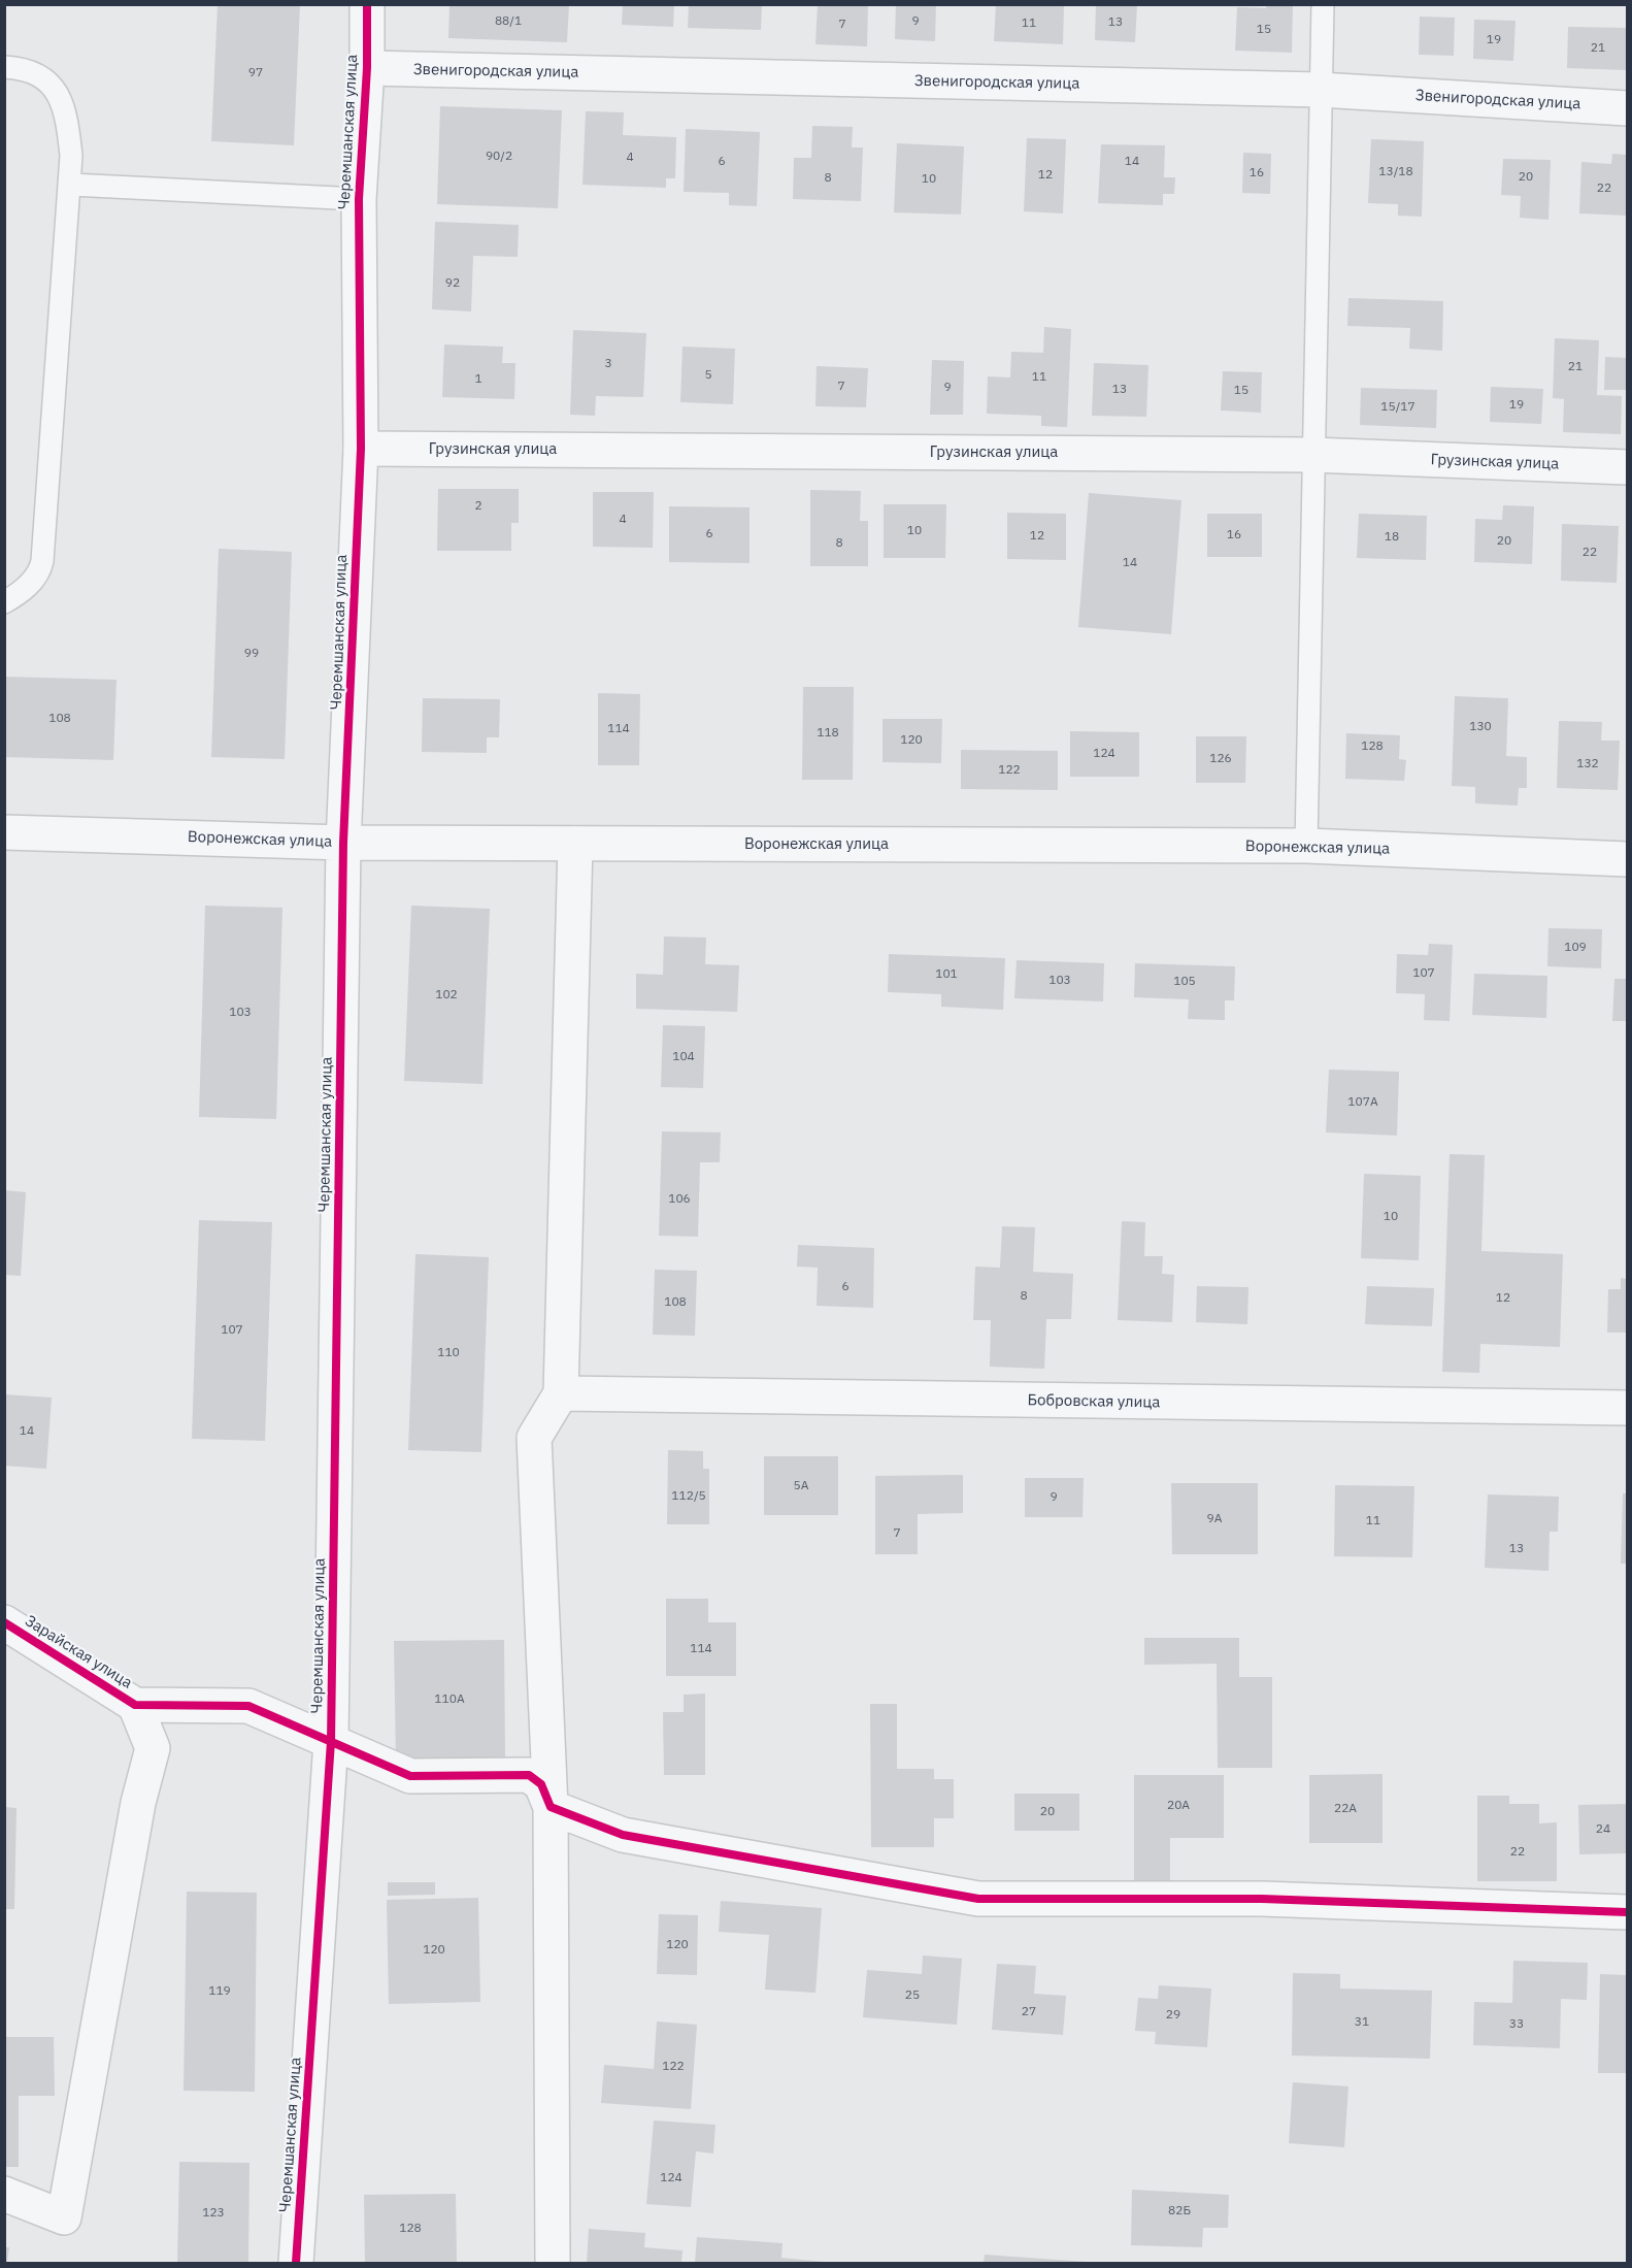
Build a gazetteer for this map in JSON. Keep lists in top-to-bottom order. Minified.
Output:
{"streets":{"street":["Звенигородская улица","Черемшанская улица","Грузинская улица","Воронежская улица","Бобровская улица","Зарайская улица"]},"crossings":[["Звенигородская улица","Черемшанская улица"],["Черемшанская улица","Грузинская улица"],["Черемшанская улица","Воронежская улица"],["Черемшанская улица","Зарайская улица"]],"house_numbers":["88/1","9","13","11","7","15","19","21","97","90/2","4","6","14","13/18","16","12","20","8","10","22","92","3","21","5","11","1","7","9","13","15","19","15/17","2","4","10","6","16","12","18","20","8","22","14","99","108","130","114","118","120","128","124","126","132","122","109","107","101","103","105","102","103","104","107А","106","10","6","8","12","108","107","110","14","5А","112/5","9","9А","11","7","13","114","110А","20А","22А","20","24","22","120","120","119","25","27","29","31","33","122","124","82Б","123","128"]}
